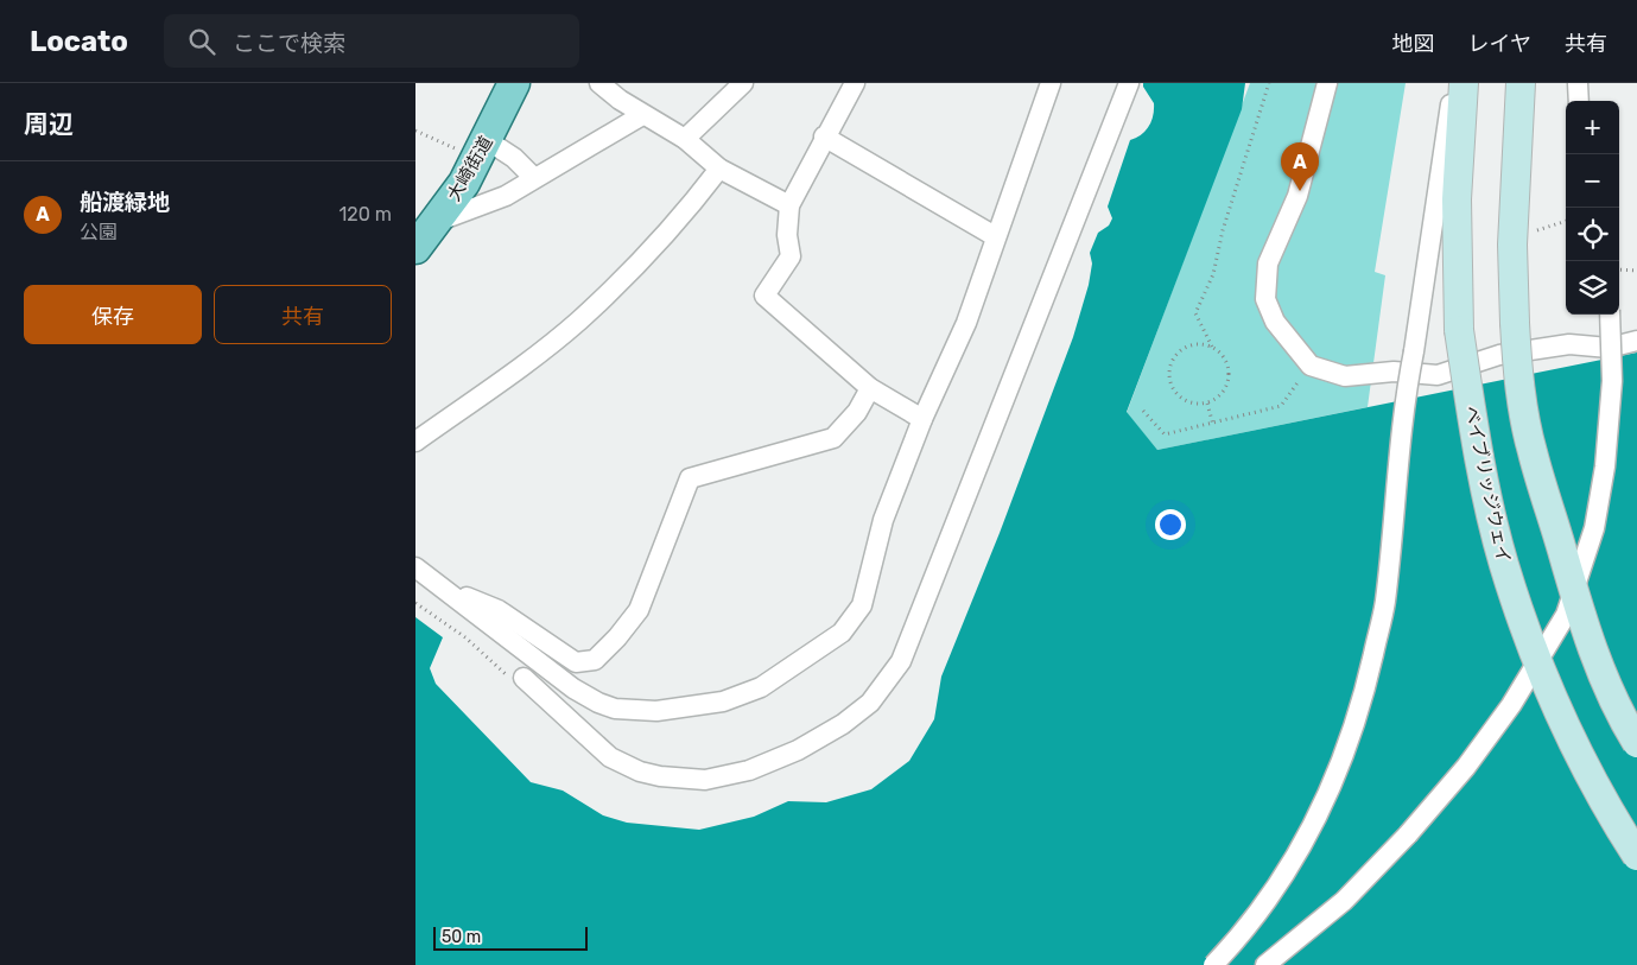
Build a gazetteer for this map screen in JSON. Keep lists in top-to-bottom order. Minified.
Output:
{"streets":{"main road":["大崎街道"],"street":["ベイブリッジウェイ"]},"scale_bar":"50 m","page":{"header":"Locato","search":"ここで検索","nav":["地図","レイヤ","共有"],"heading":"周辺","map_buttons":["+","−"],"pins":"A","list":[{"mark":"A","name":"船渡緑地","note":"公園","value":"120 m"}],"buttons":["保存","共有"],"scale":"50 m"}}
